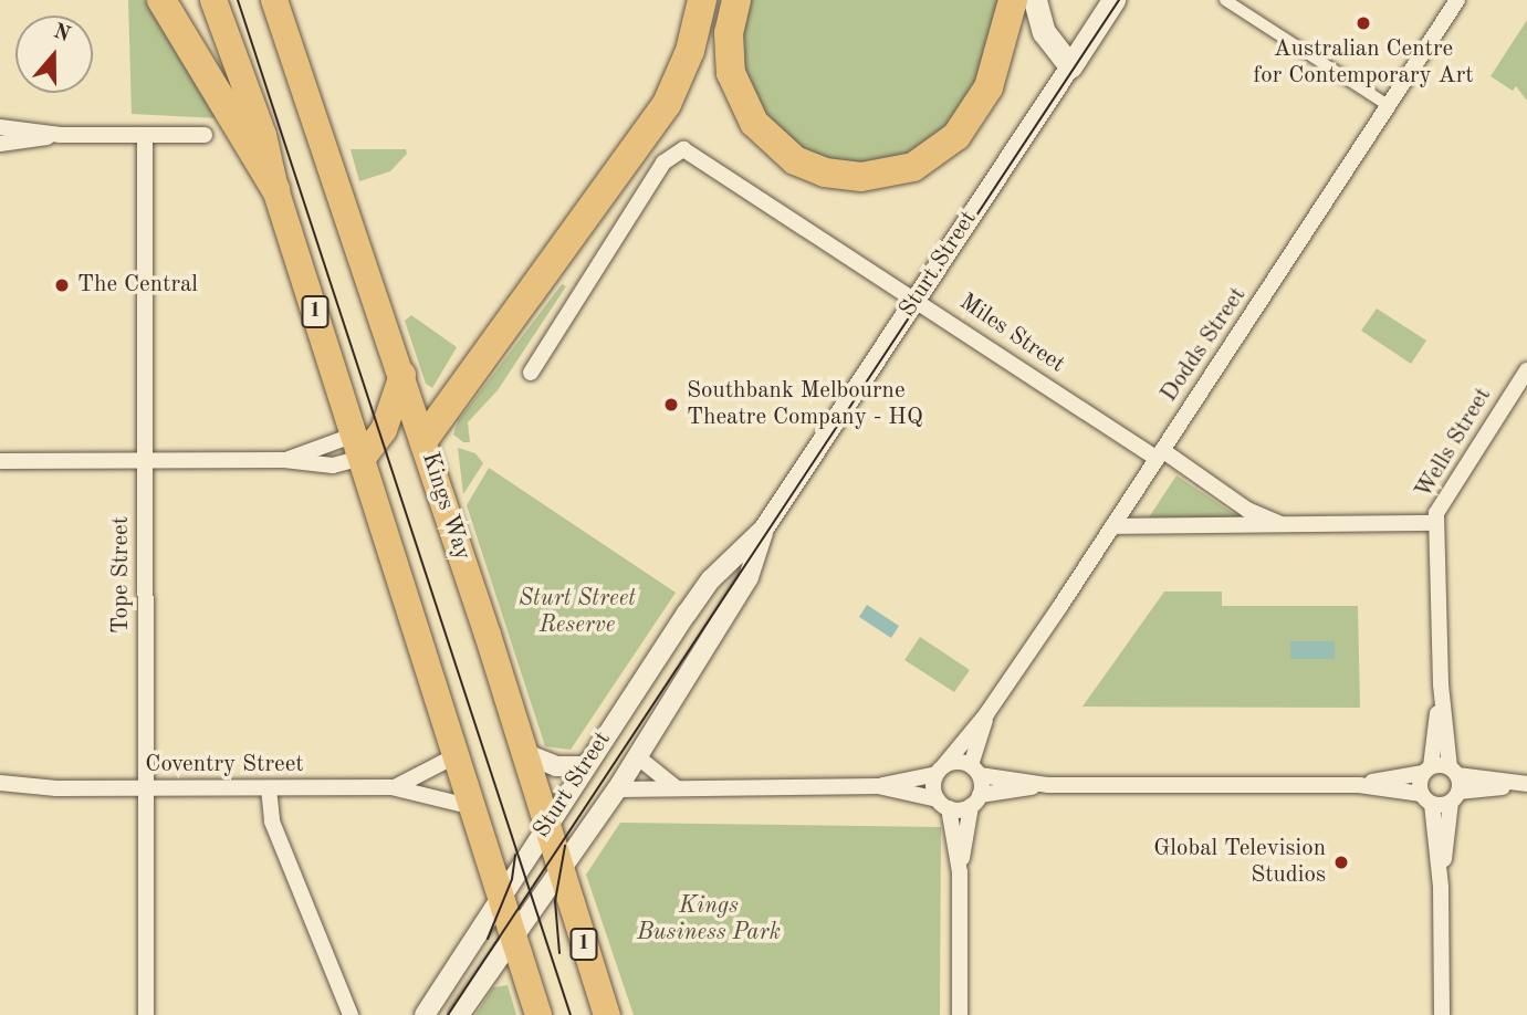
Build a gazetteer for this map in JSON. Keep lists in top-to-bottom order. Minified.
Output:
{"streets":{"highway":["1","Kings Way"],"main road":["Sturt Street"],"street":["Miles Street","Dodds Street","Wells Street","Tope Street","Coventry Street"]},"crossings":[["Sturt Street","1"],["Sturt Street","Miles Street"],["Sturt Street","Kings Way"],["1","Coventry Street"],["Miles Street","Dodds Street"],["Miles Street","Wells Street"],["Tope Street","Coventry Street"]],"parks":["Sturt Street Reserve","Kings Business Park"],"places":["Australian Centre for Contemporary Art","The Central","Southbank Melbourne Theatre Company - HQ","Global Television Studios"],"north":"top"}
